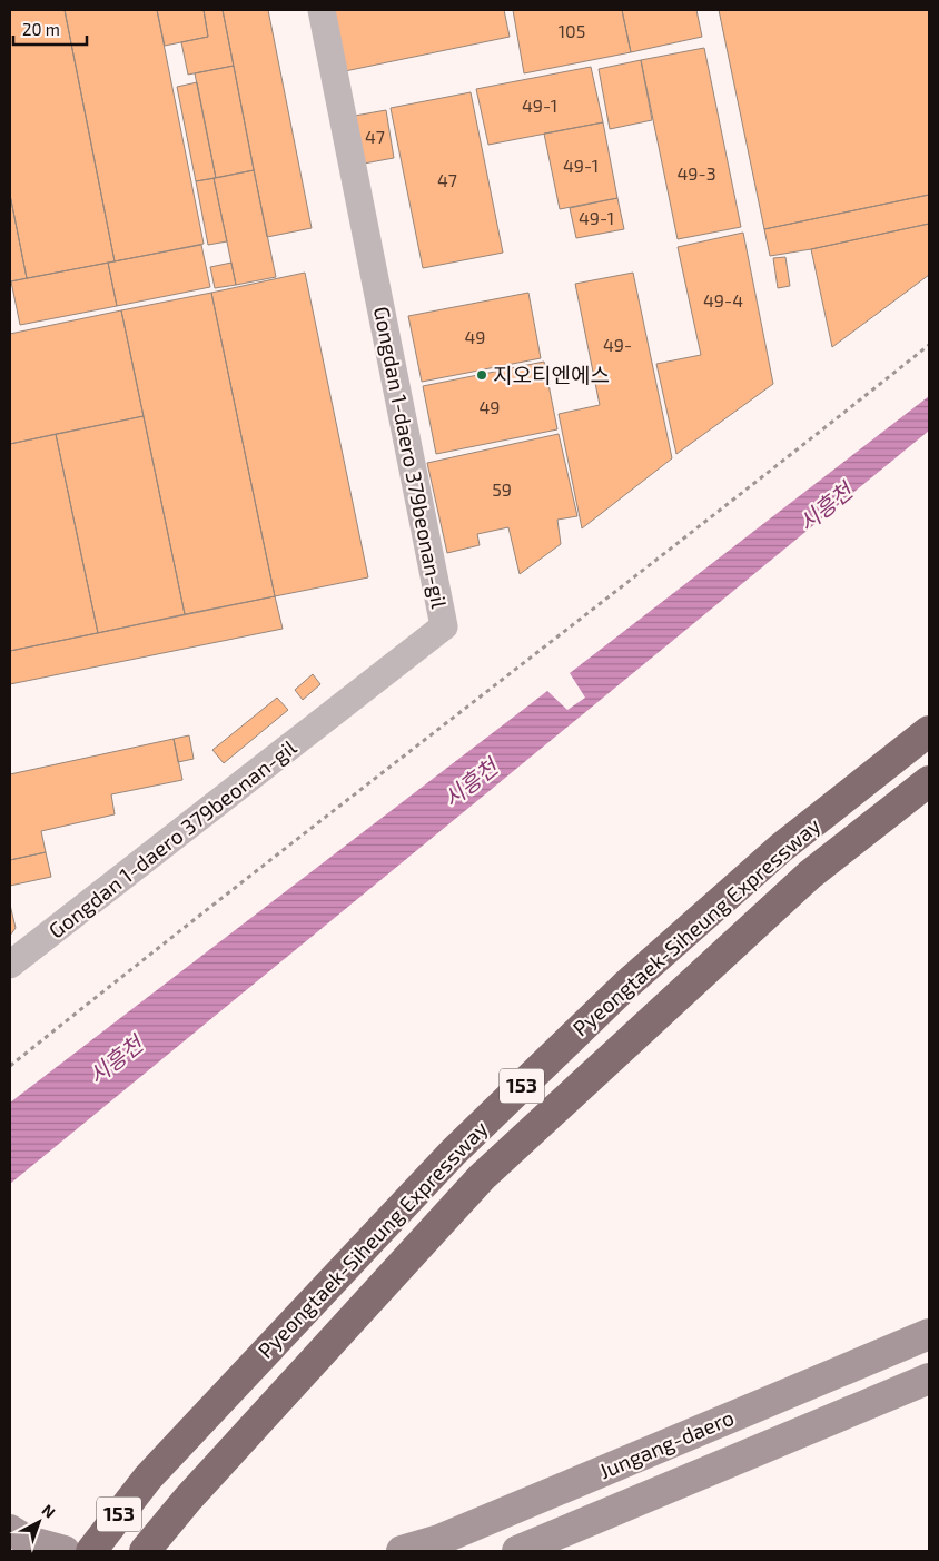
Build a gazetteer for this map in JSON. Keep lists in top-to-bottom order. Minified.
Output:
{"streets":{"highway":["Pyeongtaek-Siheung Expressway","153"],"main road":["Jungang-daero"],"street":["Gongdan 1-daero 379beonan-gil"]},"water":["시흥천"],"places":["지오티엔에스"],"house_numbers":["105","49-1","47","49-1","49-3","47","49-1","49-4","49","49-","49","59"],"scale_bar":"20 m","north":"top right"}
